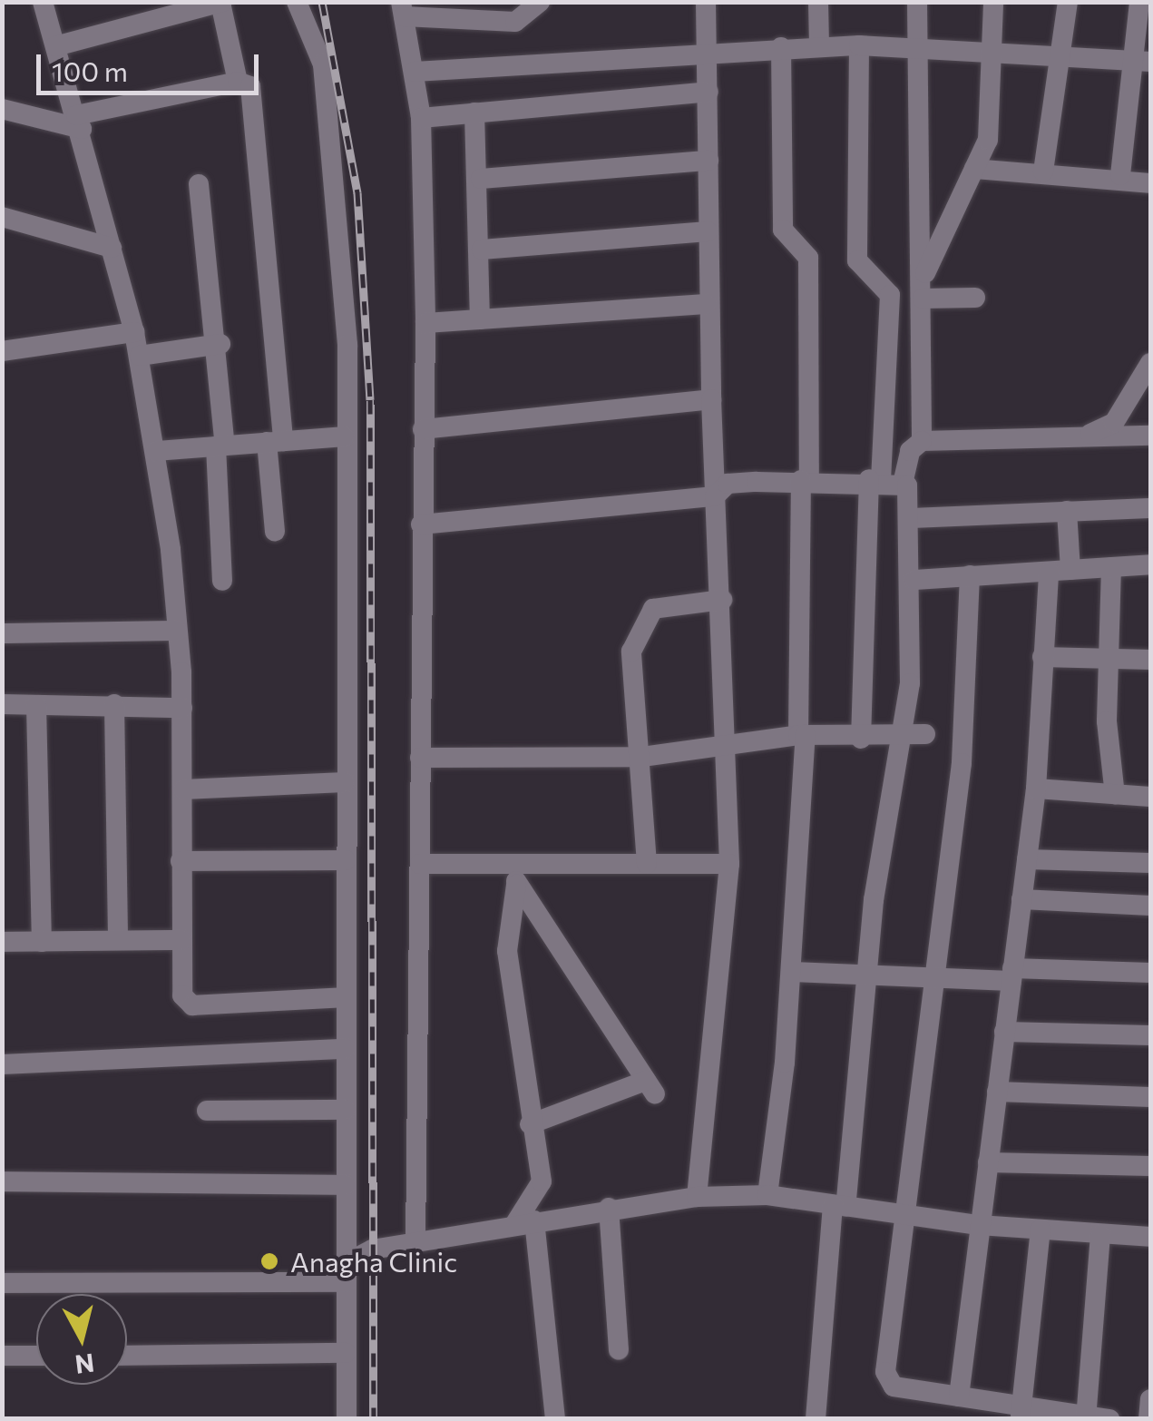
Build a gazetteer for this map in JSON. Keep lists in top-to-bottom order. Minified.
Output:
{"places":["Anagha Clinic"],"scale_bar":"100 m","north":"bottom"}
